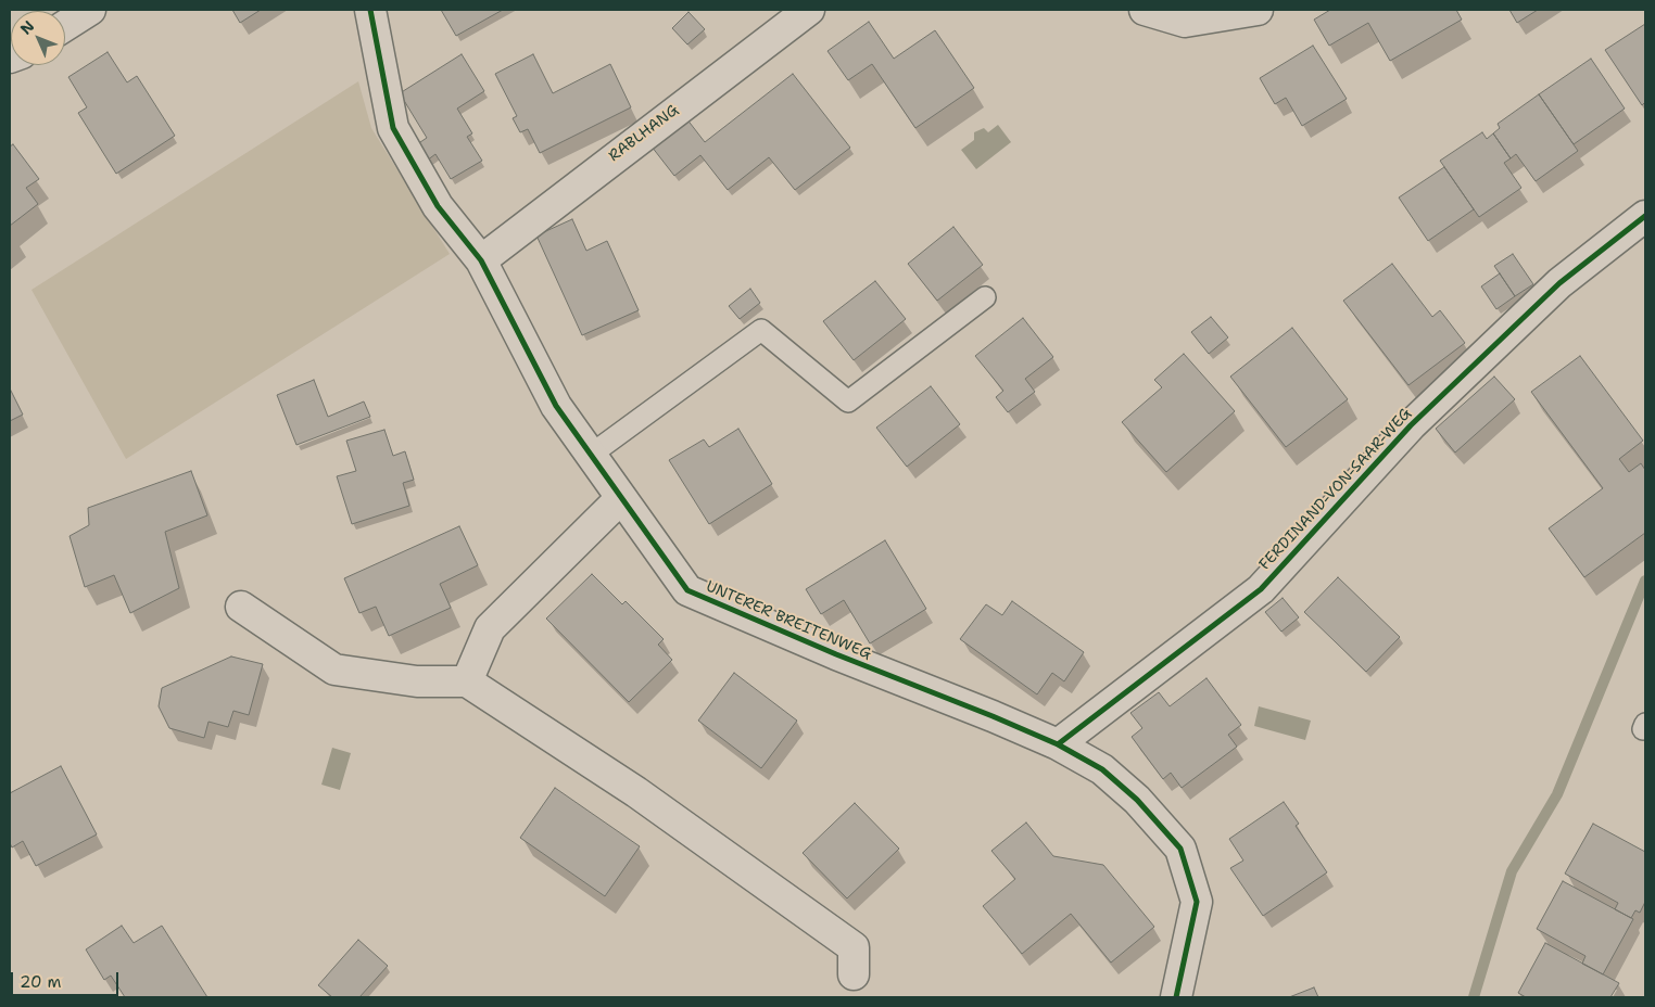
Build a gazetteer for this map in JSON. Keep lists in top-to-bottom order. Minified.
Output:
{"streets":{"street":["RABLHANG","FERDINAND-VON-SAAR-WEG","UNTERER BREITENWEG"]},"crossings":[["RABLHANG","UNTERER BREITENWEG"],["FERDINAND-VON-SAAR-WEG","UNTERER BREITENWEG"]],"scale_bar":"20 m","north":"top left"}
